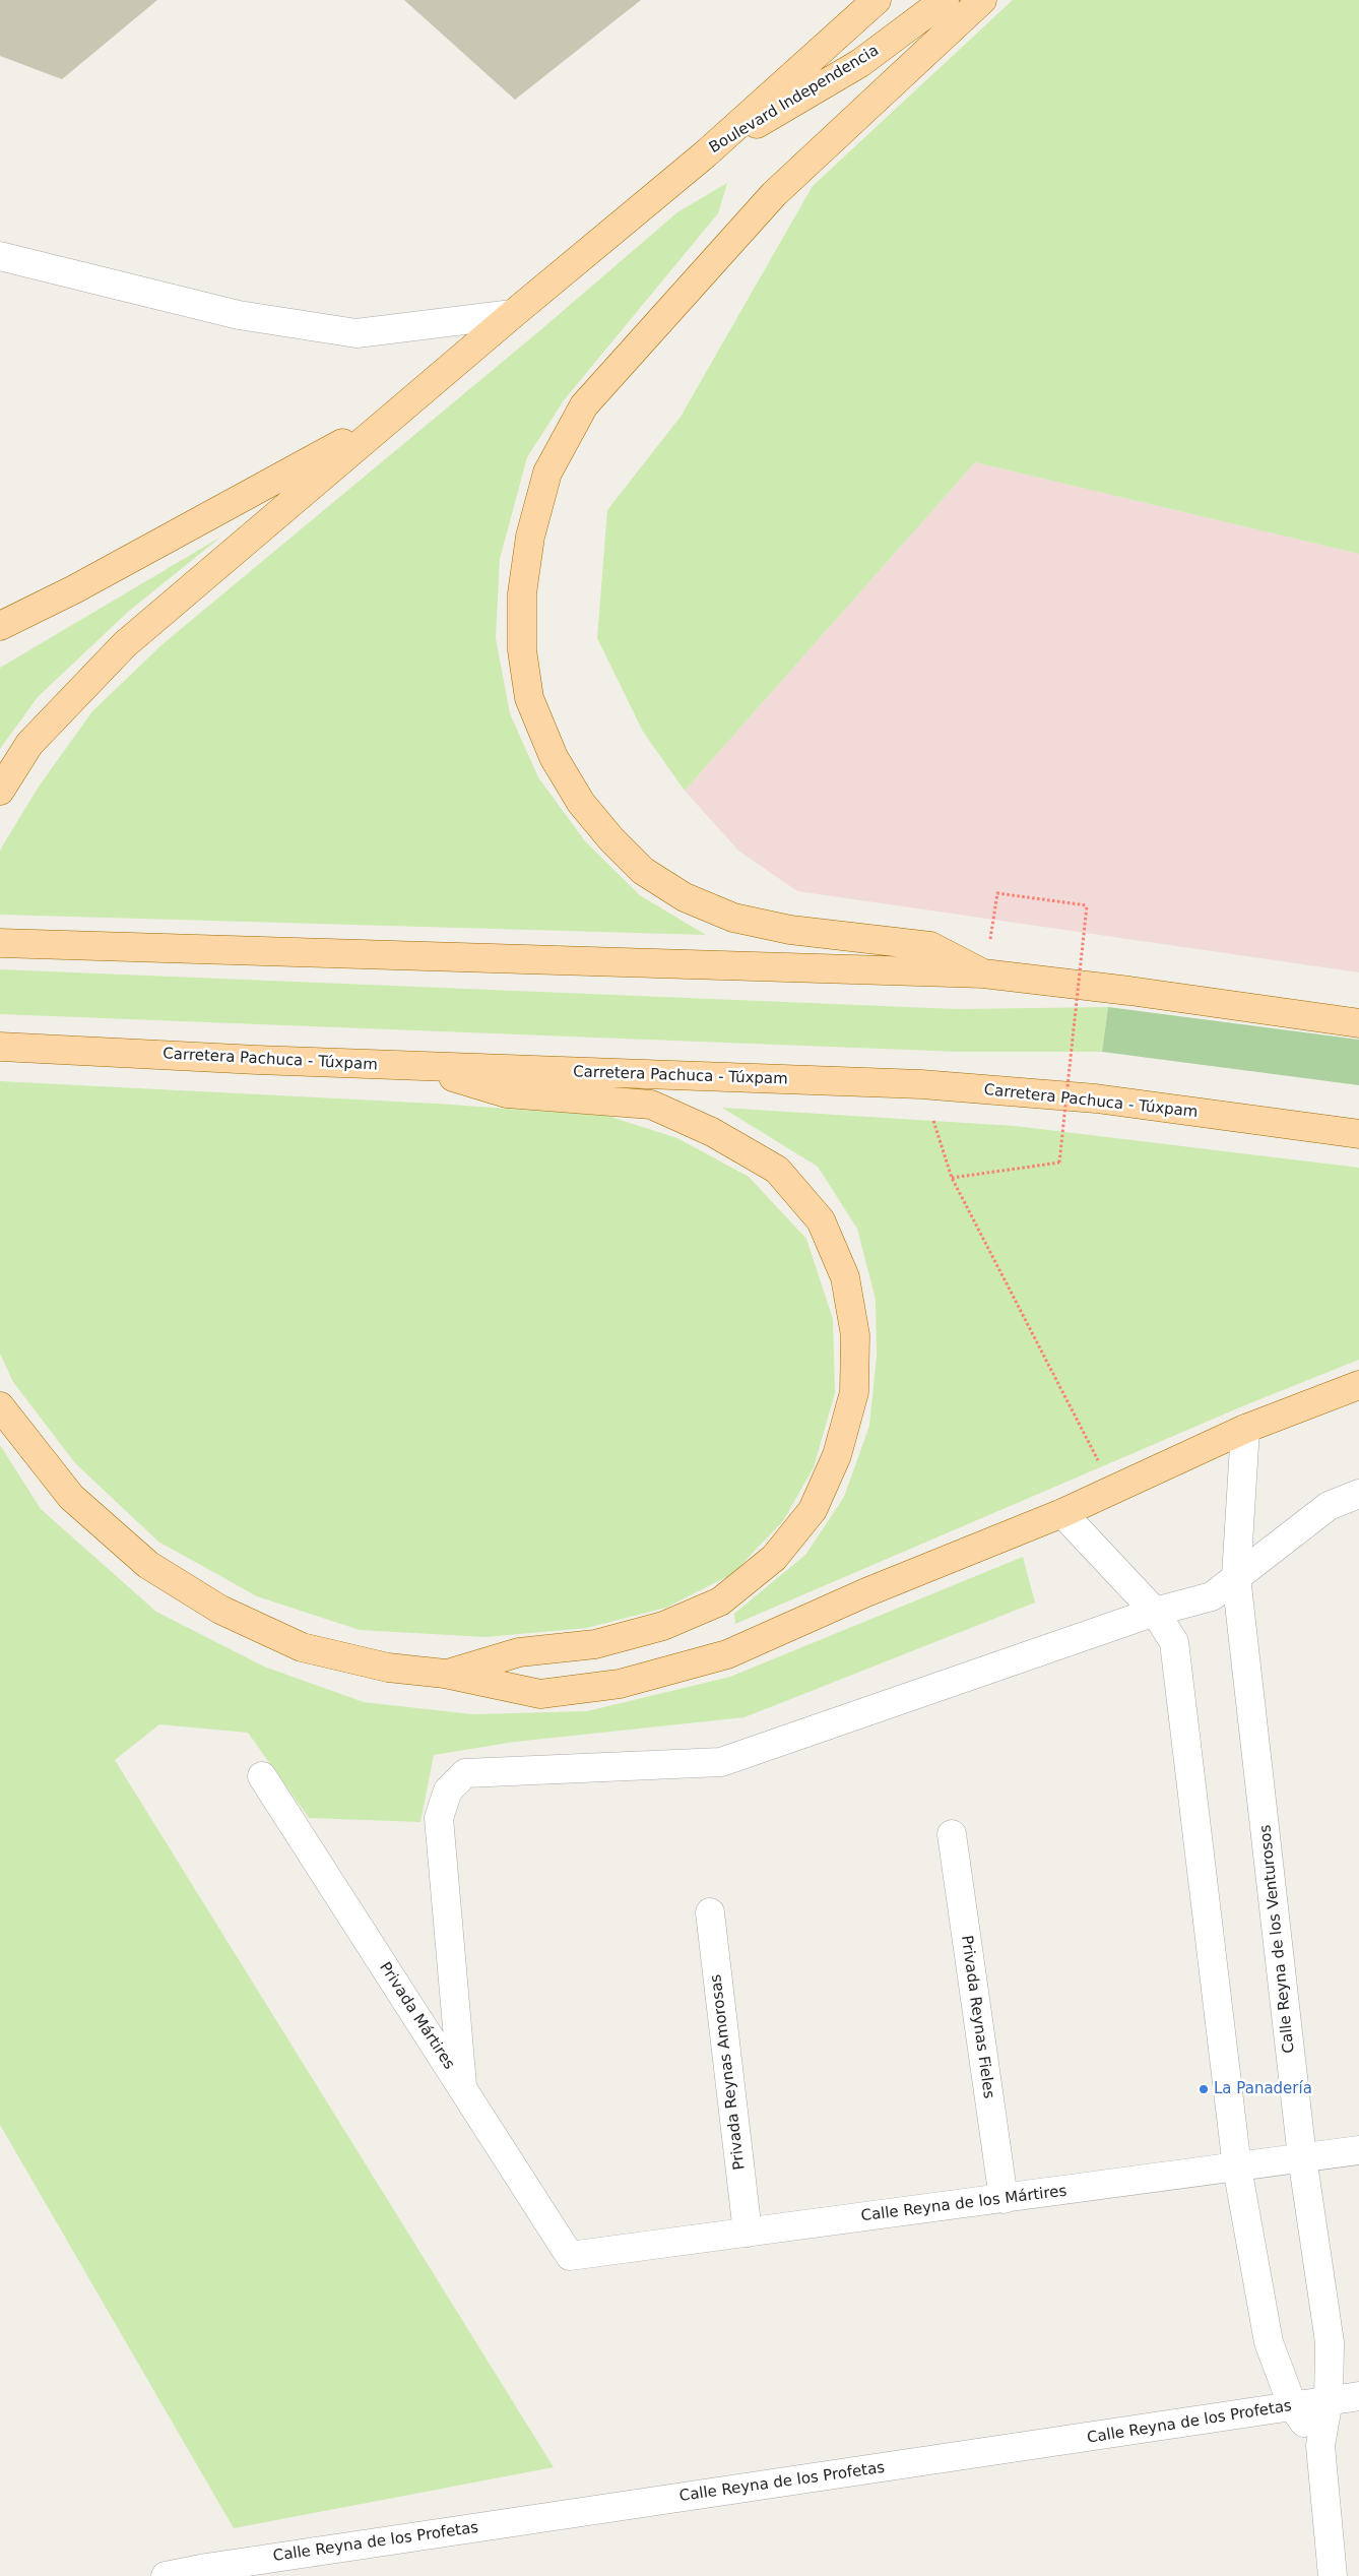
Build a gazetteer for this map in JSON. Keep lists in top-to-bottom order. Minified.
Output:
{"streets":{"main road":["Boulevard Independencia","Carretera Pachuca - Túxpam"],"street":["Calle Reyna de los Venturosos","Privada Mártires","Privada Reynas Fieles","Privada Reynas Amorosas","Calle Reyna de los Mártires","Calle Reyna de los Profetas"]},"crossings":[["Calle Reyna de los Venturosos","Calle Reyna de los Mártires"],["Calle Reyna de los Venturosos","Calle Reyna de los Profetas"],["Privada Mártires","Calle Reyna de los Mártires"],["Privada Reynas Fieles","Calle Reyna de los Mártires"],["Privada Reynas Amorosas","Calle Reyna de los Mártires"]],"places":["La Panadería"]}
